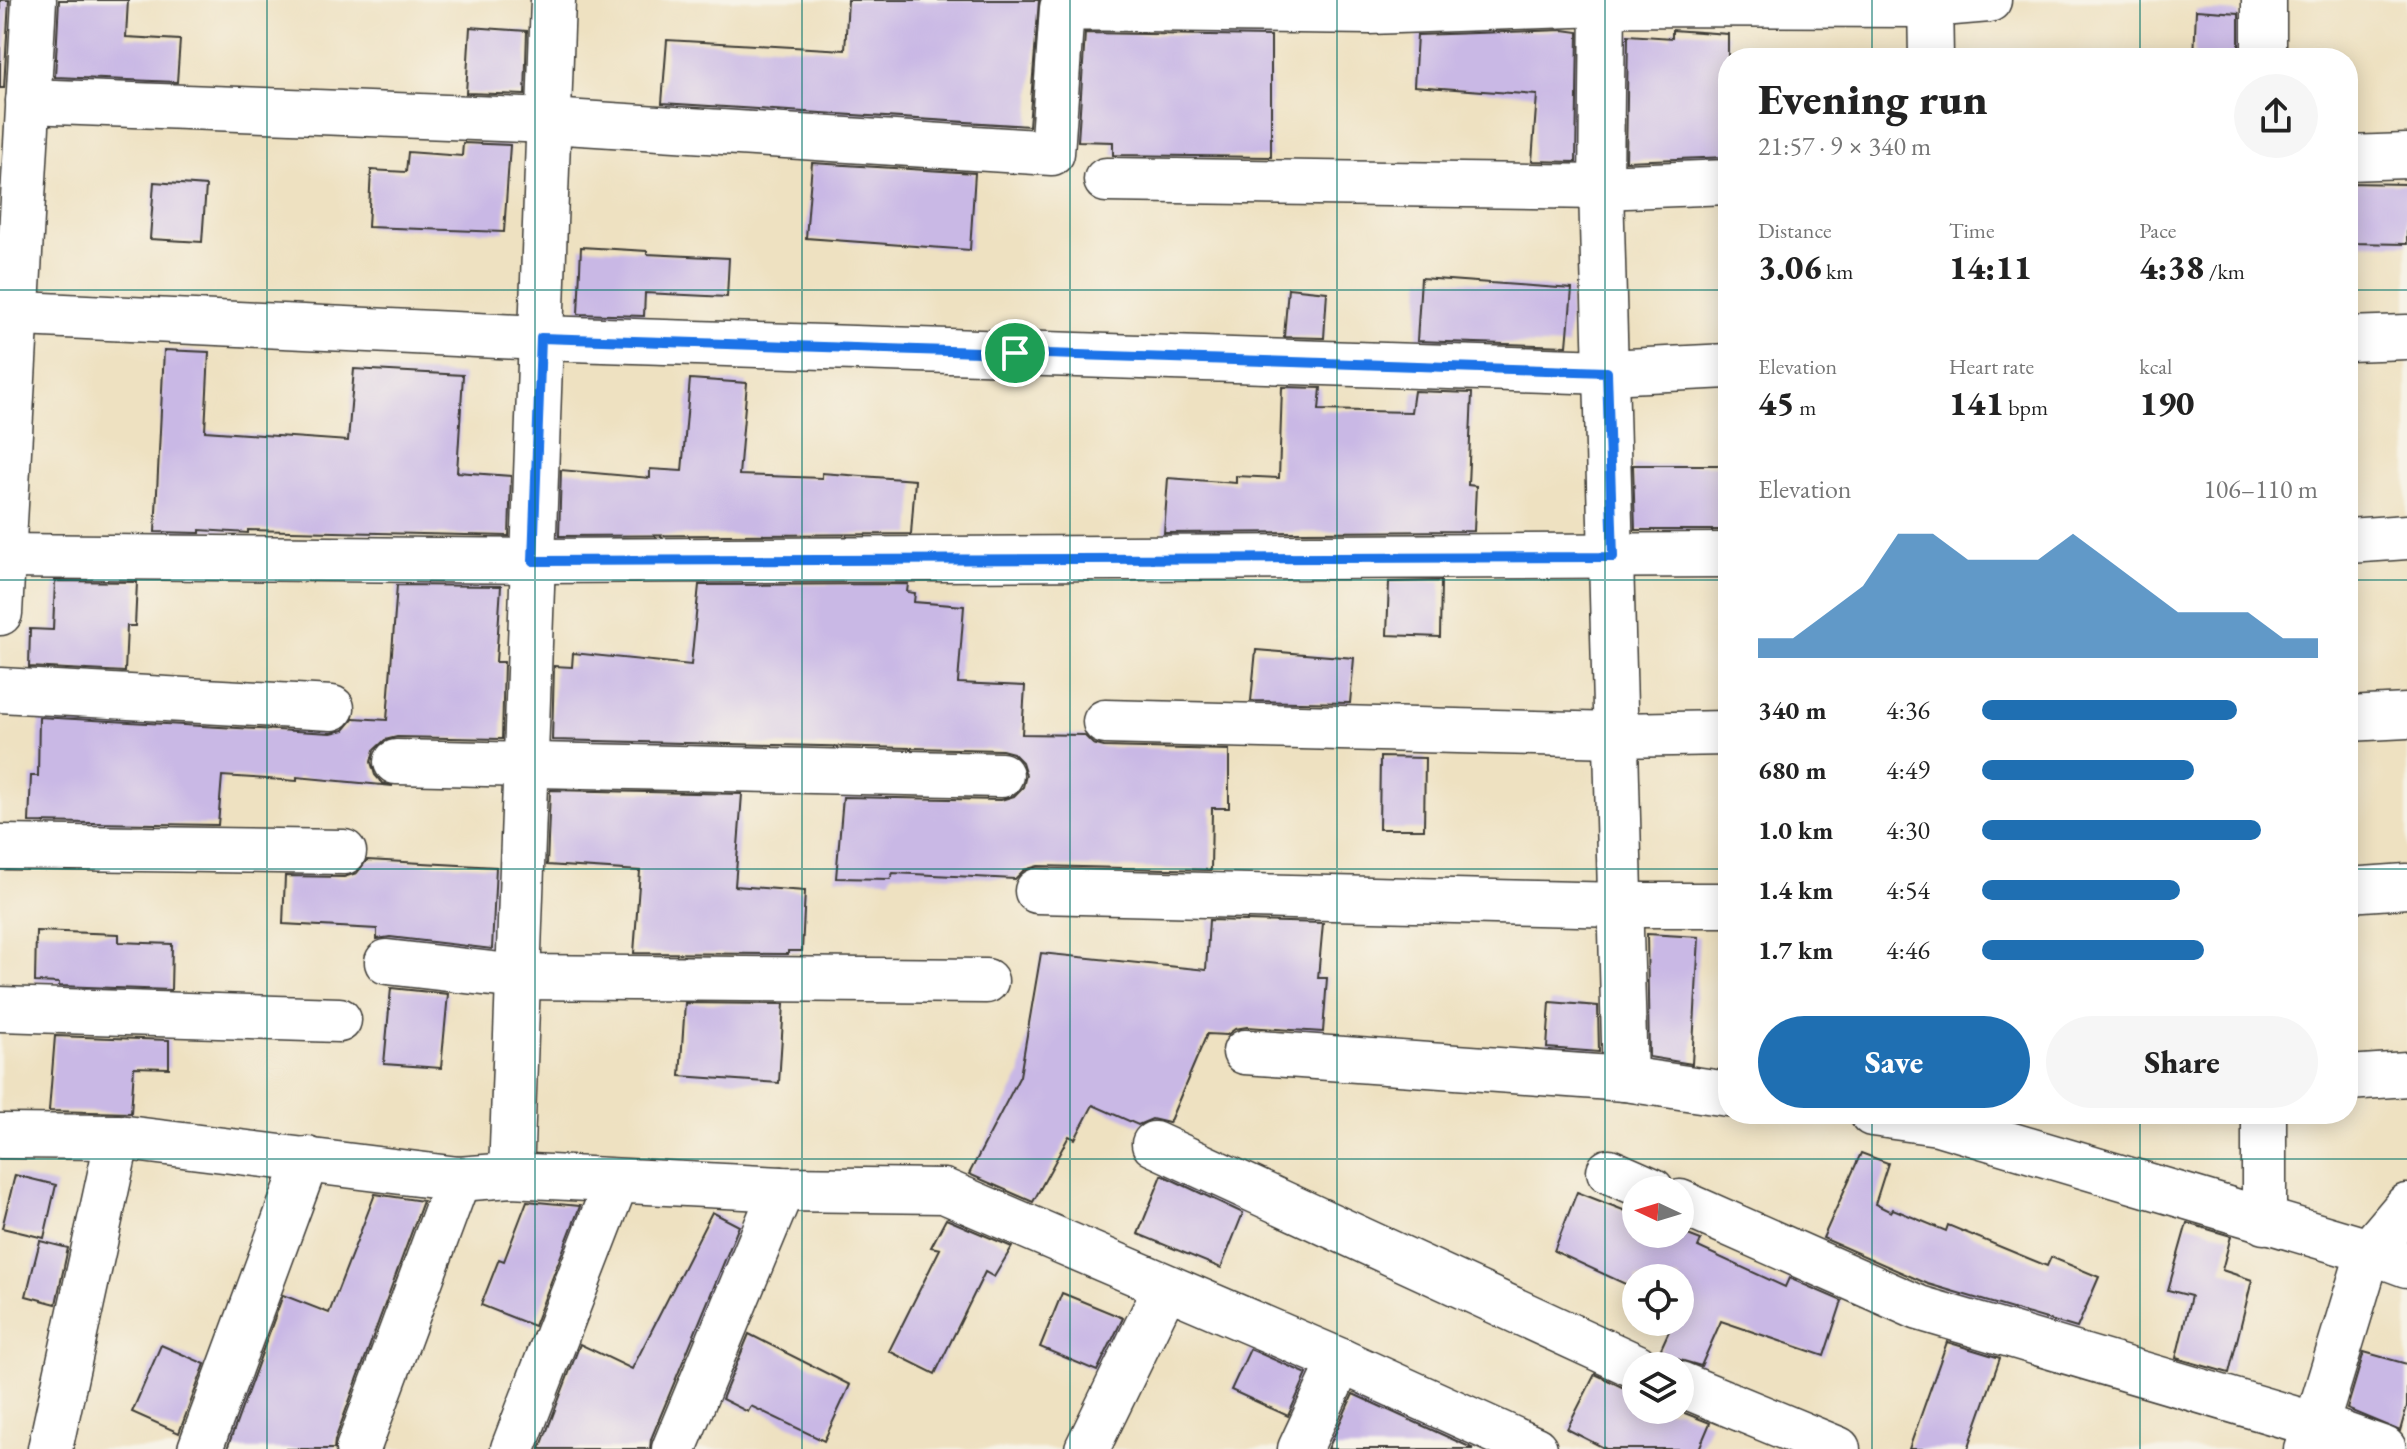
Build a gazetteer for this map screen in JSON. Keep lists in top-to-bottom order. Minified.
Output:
{"north":"left","page":{"heading":["Evening run","21:57 · 9 × 340 m"],"stats":[["Distance","3.06 km"],["Time","14:11"],["Pace","4:38 /km"],["Elevation","45 m"],["Heart rate","141 bpm"],["kcal","190"]],"chart":["Elevation","106–110 m"],"list":[{"name":"340 m","note":"4:36"},{"name":"680 m","note":"4:49"},{"name":"1.0 km","note":"4:30"},{"name":"1.4 km","note":"4:54"},{"name":"1.7 km","note":"4:46"}],"buttons":["Save","Share"]}}
